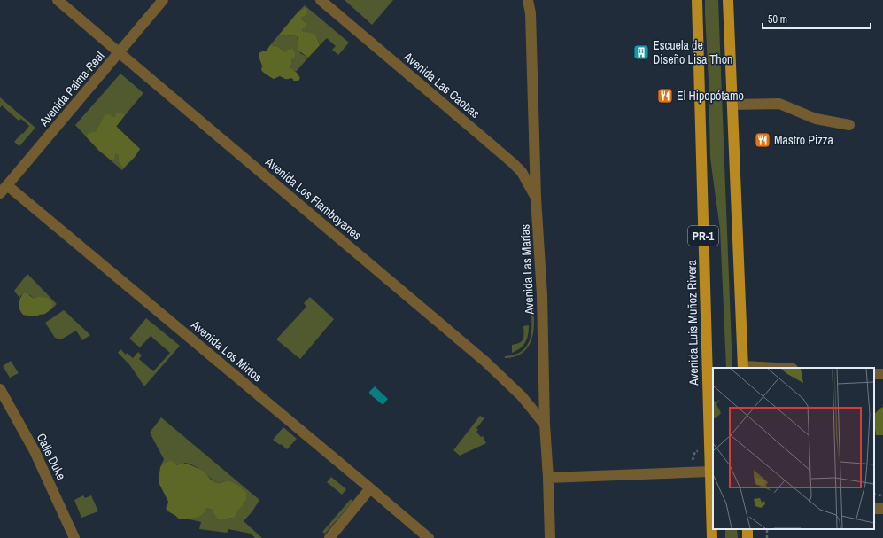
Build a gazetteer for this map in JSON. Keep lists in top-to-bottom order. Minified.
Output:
{"streets":{"main road":["PR-1","Avenida Luis Muñoz Rivera"],"street":["Avenida Las Caobas","Avenida Palma Real","Avenida Los Flamboyanes","Avenida Las Marías","Avenida Los Mirtos","Calle Duke"]},"crossings":[["Avenida Las Caobas","Avenida Las Marías"],["Avenida Palma Real","Avenida Los Flamboyanes"],["Avenida Palma Real","Avenida Los Mirtos"],["Avenida Los Flamboyanes","Avenida Las Marías"]],"places":{"building":["Escuela de Diseño Lisa Thon"],"restaurant":["El Hipopótamo","Mastro Pizza"]},"scale_bar":"50 m"}
